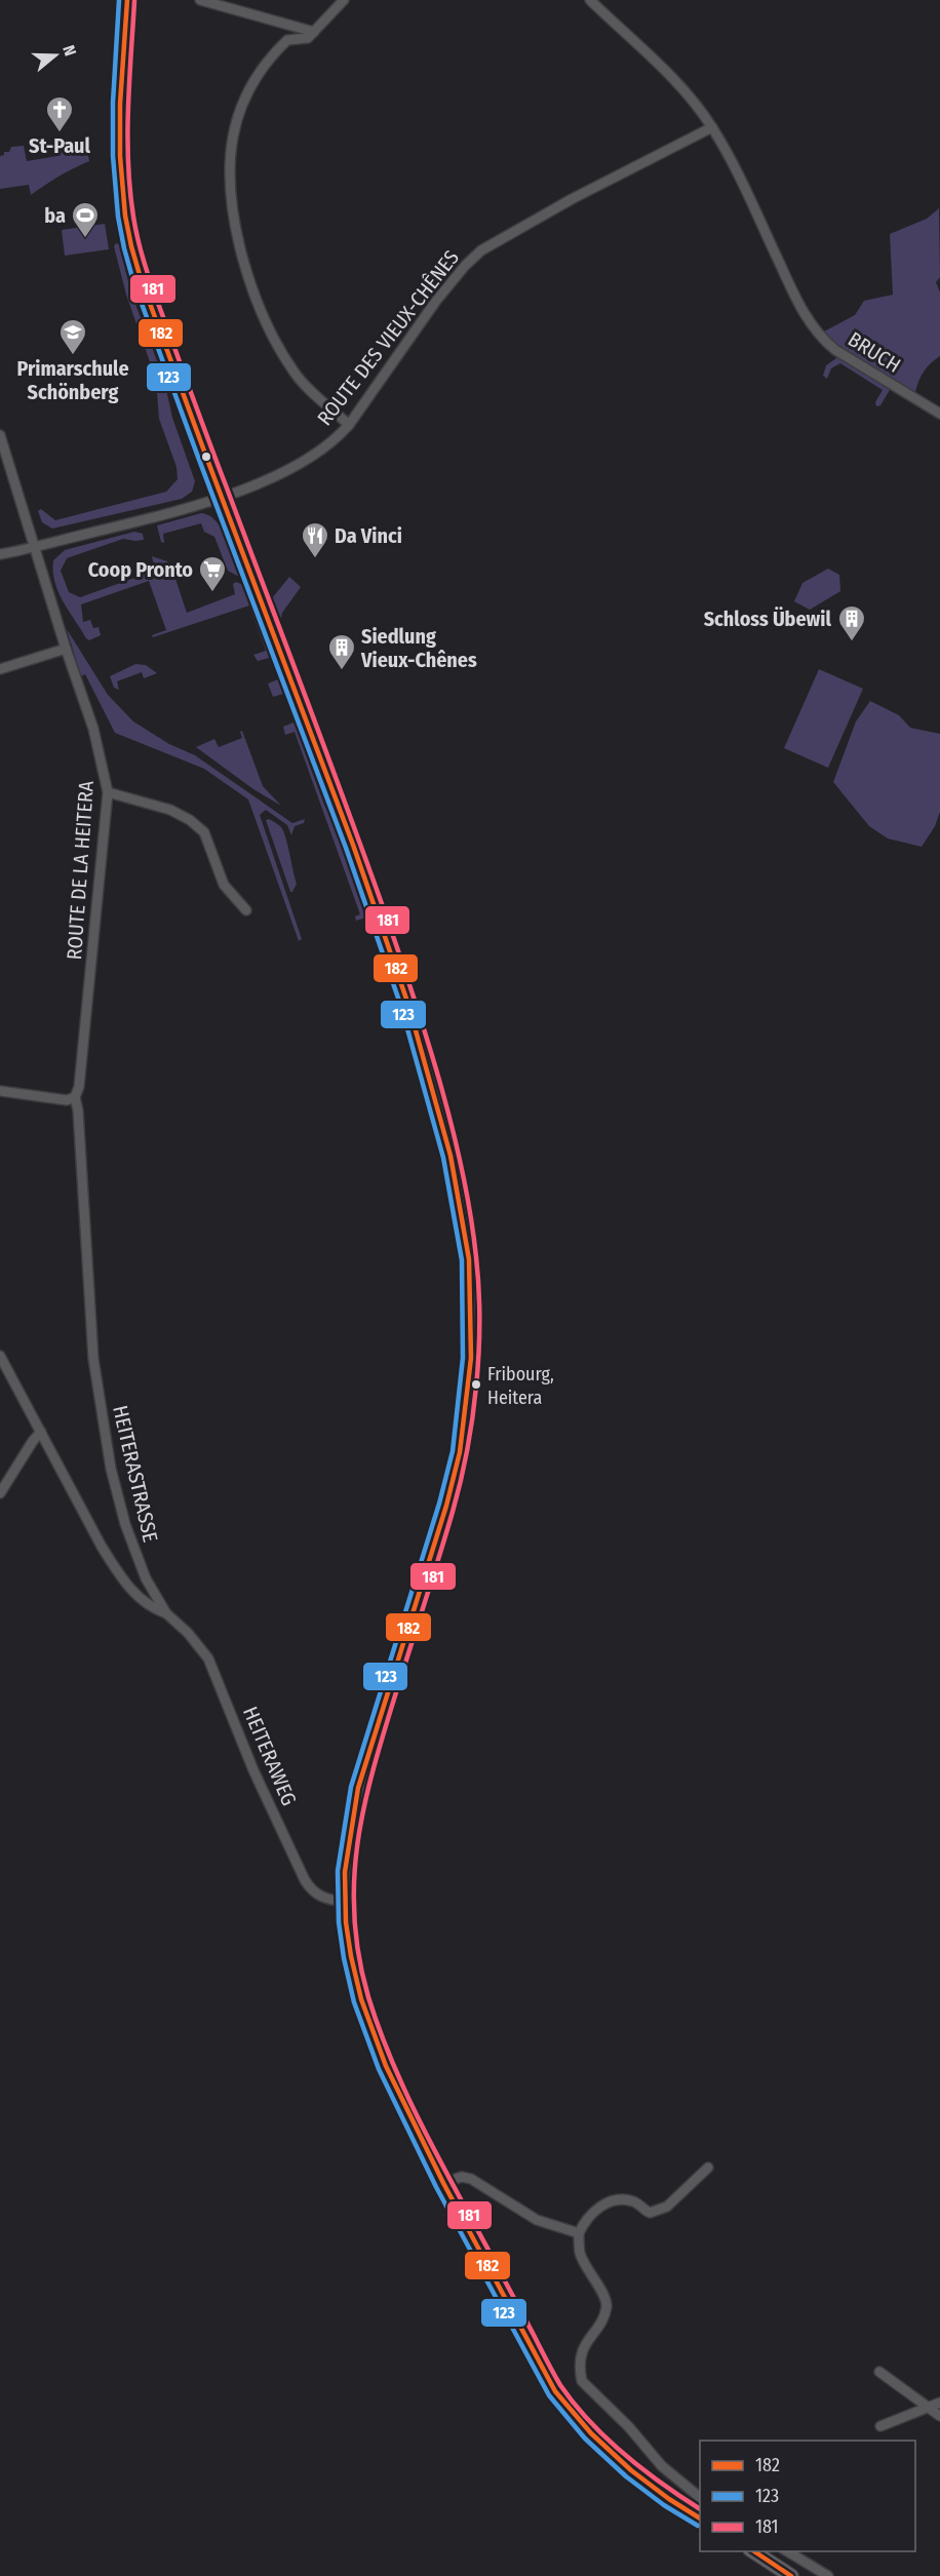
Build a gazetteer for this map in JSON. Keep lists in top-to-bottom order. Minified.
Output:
{"streets":{"street":["ROUTE DES VIEUX-CHÊNES","BRUCH","ROUTE DE LA HEITERA","HEITERASTRASSE","HEITERAWEG"]},"crossings":[["ROUTE DES VIEUX-CHÊNES","BRUCH"],["ROUTE DES VIEUX-CHÊNES","ROUTE DE LA HEITERA"],["ROUTE DE LA HEITERA","HEITERASTRASSE"],["HEITERASTRASSE","HEITERAWEG"]],"places":{"church":["St-Paul"],"sports":["ba"],"school or university":["Primarschule Schönberg"],"restaurant":["Da Vinci"],"supermarket":["Coop Pronto"],"building":["Schloss Übewil","Siedlung Vieux-Chênes"],"other":["Fribourg, Heitera"]},"lines":["transit line 182","transit line 123","transit line 181"],"legend":["182","123","181"],"north":"right"}
